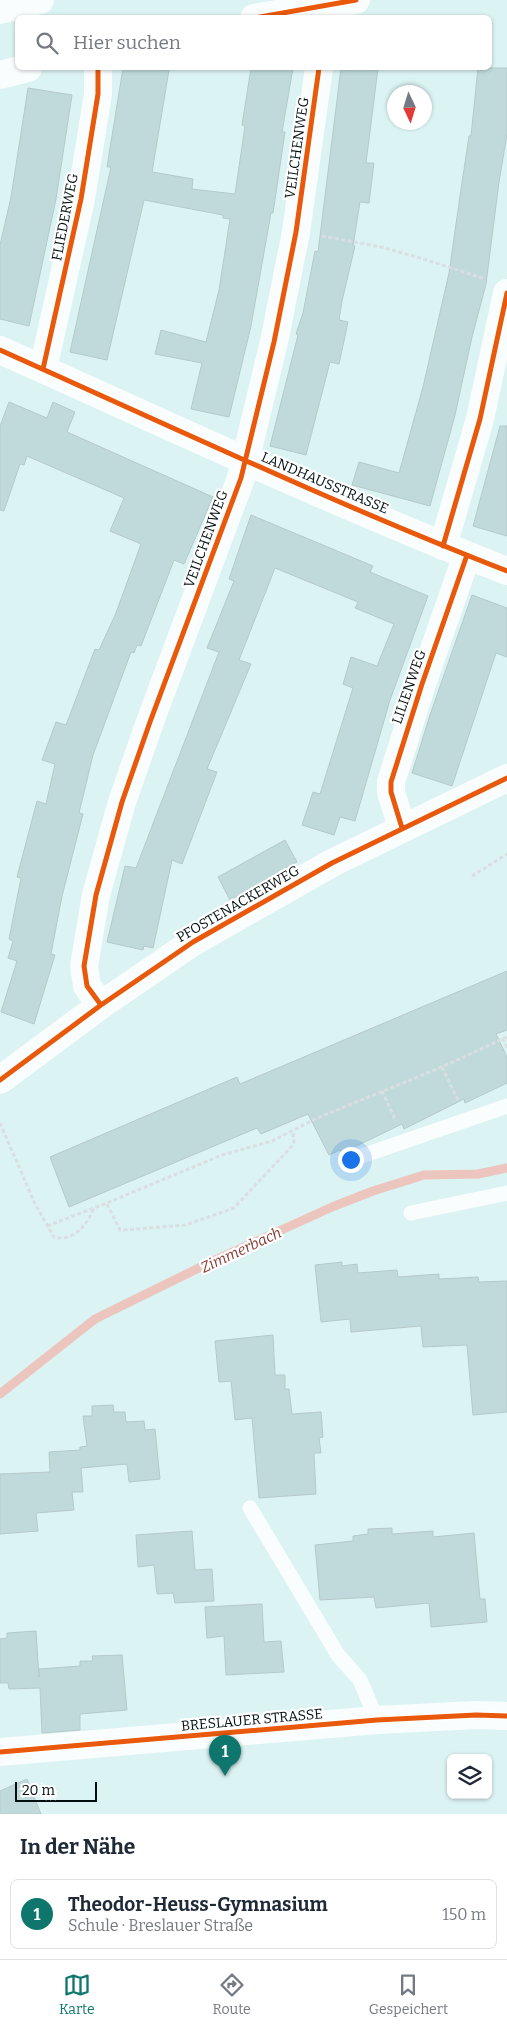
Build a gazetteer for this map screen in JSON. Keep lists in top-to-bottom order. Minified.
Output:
{"streets":{"street":["VEILCHENWEG","FLIEDERWEG","LANDHAUSSTRASSE","LILIENWEG","PFOSTENACKERWEG","BRESLAUER STRASSE"]},"crossings":[["VEILCHENWEG","LANDHAUSSTRASSE"],["VEILCHENWEG","PFOSTENACKERWEG"],["FLIEDERWEG","LANDHAUSSTRASSE"],["LANDHAUSSTRASSE","LILIENWEG"],["LILIENWEG","PFOSTENACKERWEG"]],"water":["Zimmerbach"],"scale_bar":"20 m","north":"bottom","page":{"search":"Hier suchen","pins":"1","scale":"20 m","heading":"In der Nähe","list":[{"mark":"1","name":"Theodor-Heuss-Gymnasium","note":"Schule · Breslauer Straße","value":"150 m"}],"nav":["Karte","Route","Gespeichert"]}}
